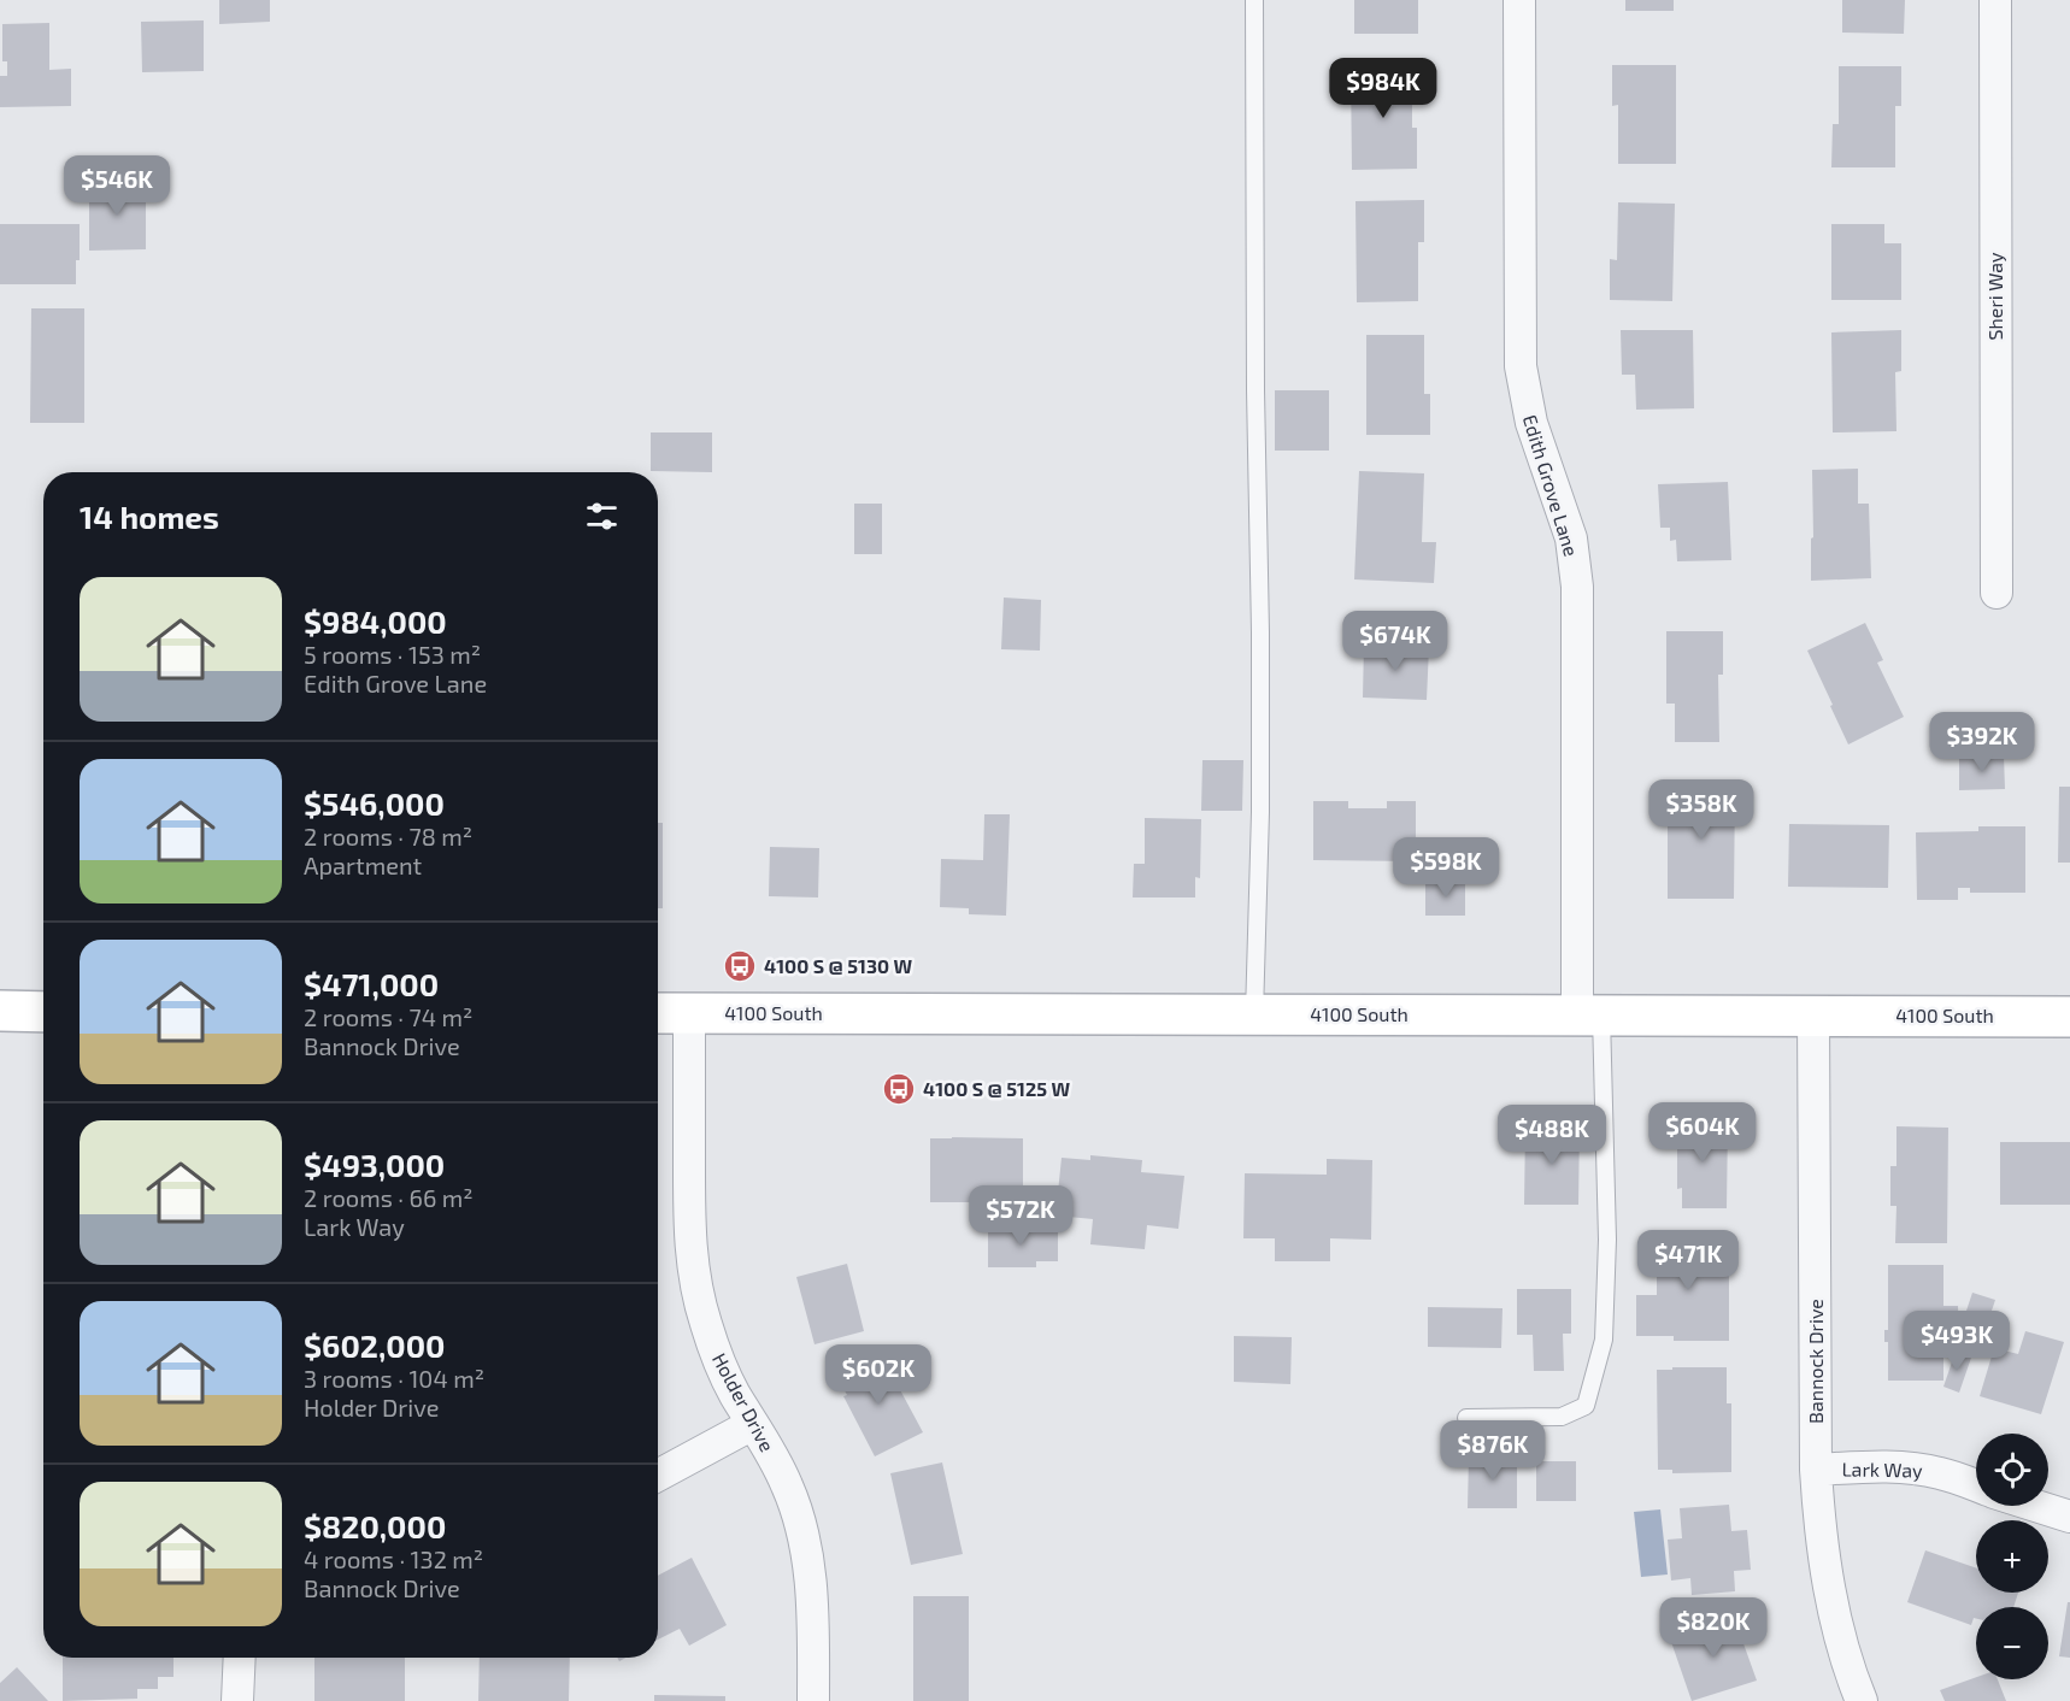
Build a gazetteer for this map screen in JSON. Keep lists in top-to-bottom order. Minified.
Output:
{"streets":{"main road":["4100 South"],"street":["Sheri Way","Edith Grove Lane","Bannock Drive","Holder Drive","Lark Way"]},"crossings":[["Edith Grove Lane","4100 South"],["4100 South","Bannock Drive"],["4100 South","Holder Drive"],["Bannock Drive","Lark Way"]],"places":{"bus stop":["4100 S @ 5130 W","4100 S @ 5125 W"]},"page":{"price":["$984K","$546K","$674K","$392K","$358K","$598K","$604K","$488K","$572K","$471K","$493K","$602K","$876K","$820K"],"heading":"14 homes","list":[{"name":"$984,000","note":"5 rooms · 153 m² · Edith Grove Lane"},{"name":"$546,000","note":"2 rooms · 78 m² · Apartment"},{"name":"$471,000","note":"2 rooms · 74 m² · Bannock Drive"},{"name":"$493,000","note":"2 rooms · 66 m² · Lark Way"},{"name":"$602,000","note":"3 rooms · 104 m² · Holder Drive"},{"name":"$820,000","note":"4 rooms · 132 m² · Bannock Drive"}],"map_buttons":["+","−"]}}
